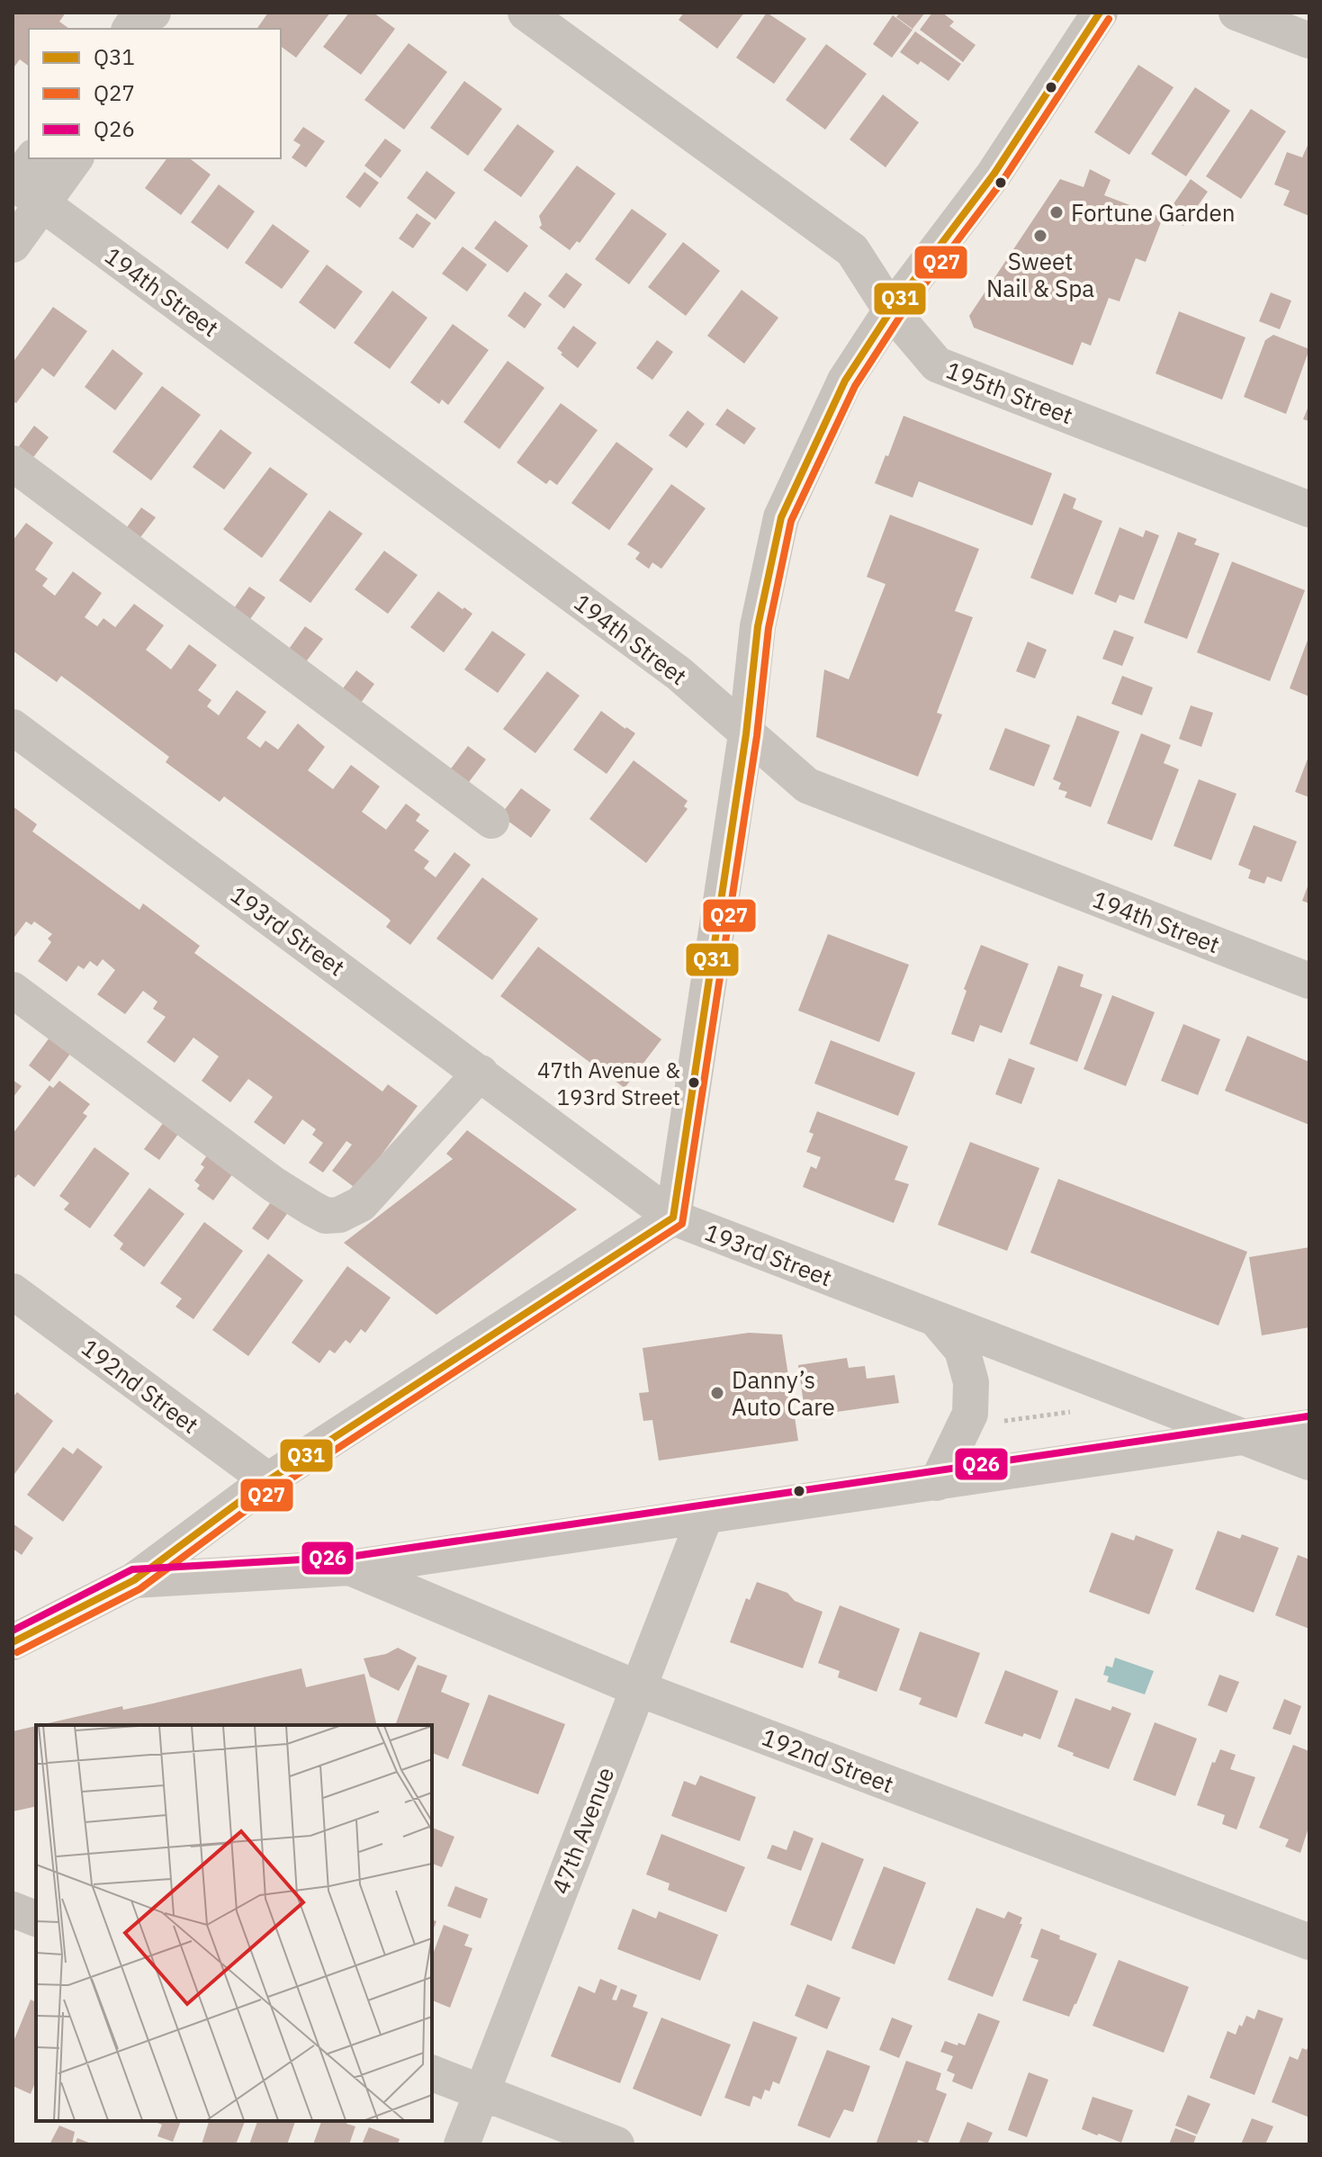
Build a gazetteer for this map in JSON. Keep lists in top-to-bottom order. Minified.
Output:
{"streets":{"street":["194th Street","195th Street","193rd Street","192nd Street","47th Avenue"]},"crossings":[["192nd Street","47th Avenue"]],"places":["Fortune Garden","Sweet Nail & Spa","47th Avenue & 193rd Street","Danny’s Auto Care"],"lines":["transit line Q31","transit line Q27","transit line Q26"],"legend":["Q31","Q27","Q26"]}
